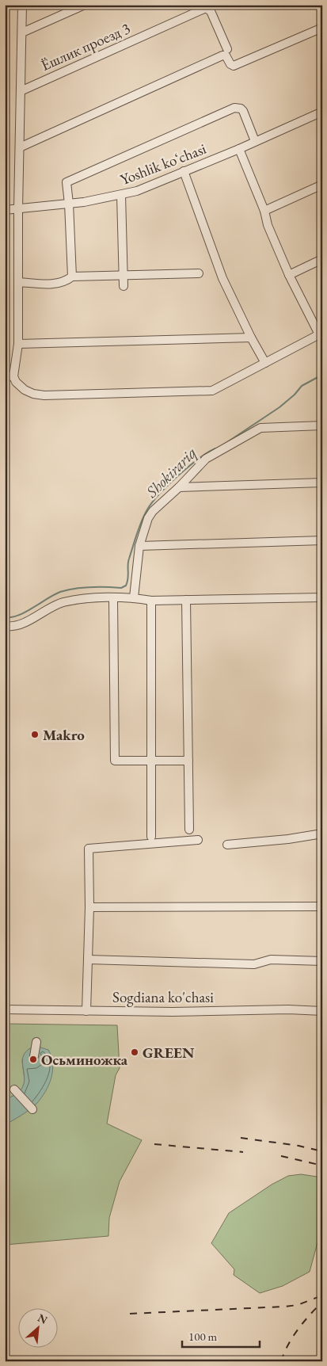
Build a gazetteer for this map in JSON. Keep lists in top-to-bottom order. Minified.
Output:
{"streets":{"street":["Ёшлик проезд 3","Yoshlik koʻchasi","Sogdiana ko'chasi"]},"water":["Shokirariq"],"places":["Makro","GREEN","Осьминожка"],"scale_bar":"100 m","north":"top right"}
